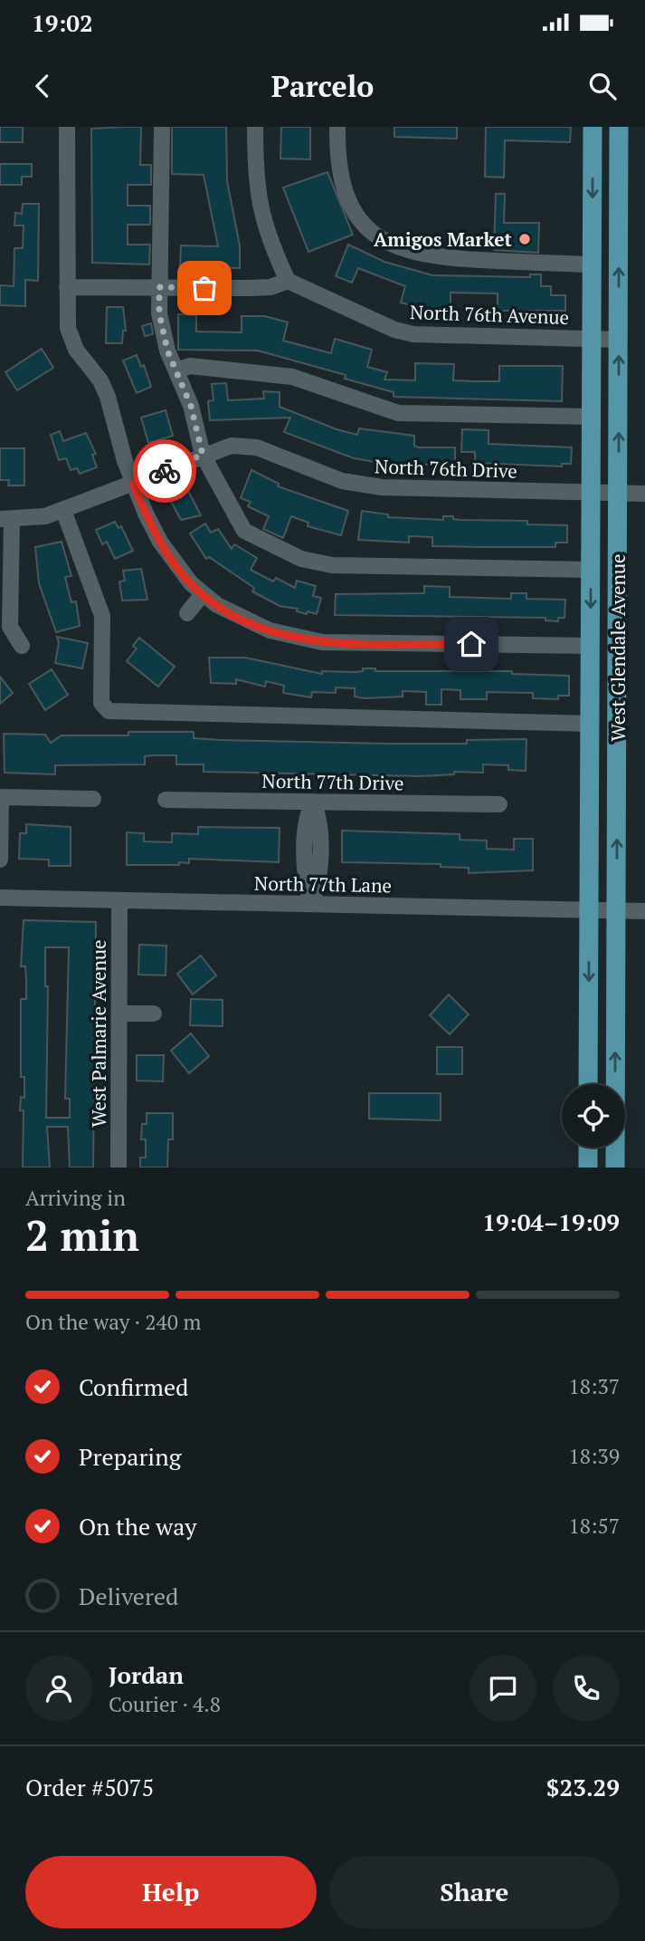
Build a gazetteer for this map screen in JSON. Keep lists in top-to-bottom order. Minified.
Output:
{"streets":{"main road":["West Glendale Avenue"],"street":["North 76th Avenue","North 76th Drive","North 77th Drive","North 77th Lane","West Palmarie Avenue"]},"crossings":[["North 76th Avenue","West Glendale Avenue"],["North 76th Drive","West Glendale Avenue"],["West Glendale Avenue","North 77th Lane"],["North 77th Lane","West Palmarie Avenue"]],"places":["Amigos Market"],"page":{"status":"19:02","header":"Parcelo","heading":["2 min","Arriving in","19:04–19:09"],"panel":["Jordan","Courier · 4.8","Order #5075","$23.29"],"bar":"On the way · 240 m","list":[["Confirmed","18:37"],["Preparing","18:39"],["On the way","18:57"],"Delivered"],"buttons":["Help","Share"]}}
